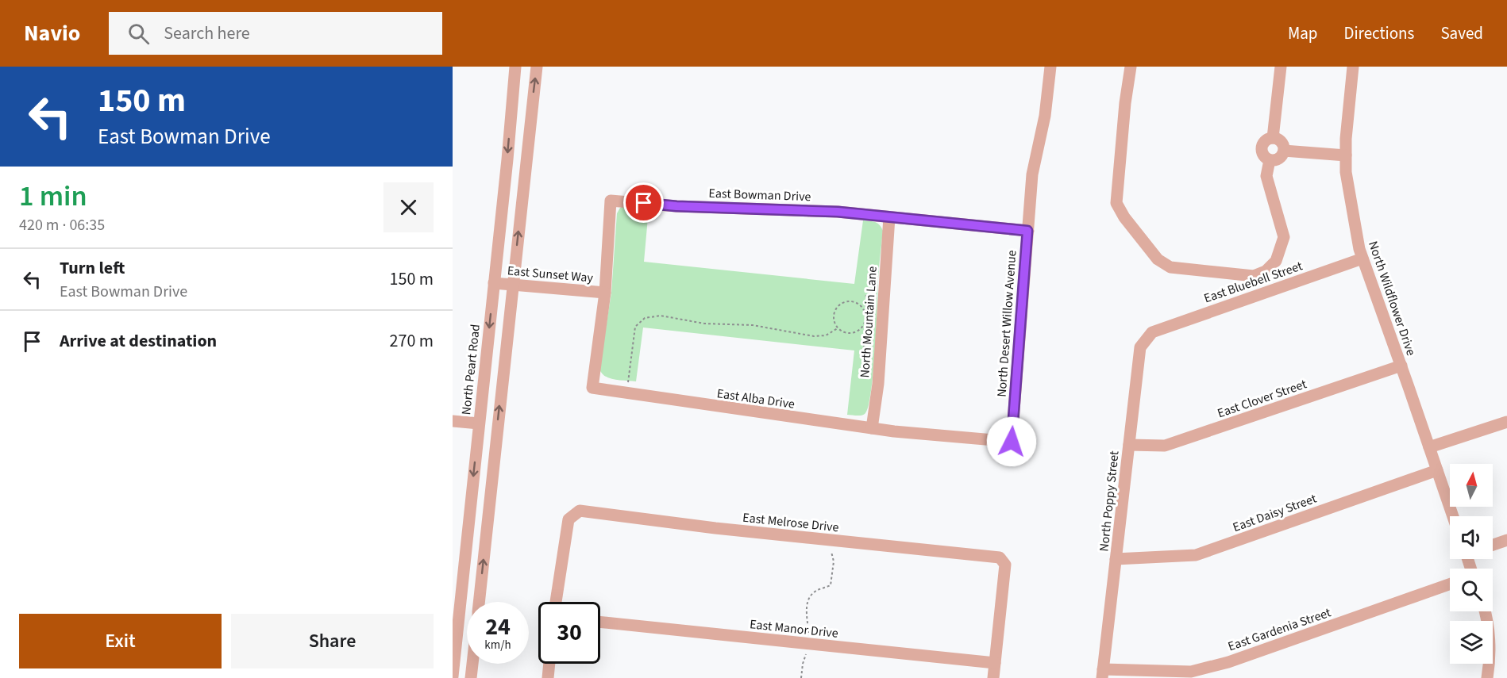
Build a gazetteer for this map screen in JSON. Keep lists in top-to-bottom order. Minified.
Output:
{"streets":{"street":["East Bowman Drive","East Sunset Way","East Bluebell Street","North Wildflower Drive","North Mountain Lane","North Desert Willow Avenue","North Peart Road","East Alba Drive","East Clover Street","North Poppy Street","East Daisy Street","East Melrose Drive","East Manor Drive","East Gardenia Street"]},"crossings":[["East Bowman Drive","East Sunset Way"],["East Bowman Drive","North Mountain Lane"],["East Bowman Drive","North Desert Willow Avenue"],["East Bowman Drive","East Alba Drive"],["East Sunset Way","North Peart Road"],["East Sunset Way","East Alba Drive"],["East Bluebell Street","North Wildflower Drive"],["East Bluebell Street","North Poppy Street"],["North Wildflower Drive","East Clover Street"],["North Wildflower Drive","East Daisy Street"],["North Mountain Lane","East Alba Drive"],["North Desert Willow Avenue","East Alba Drive"],["East Clover Street","North Poppy Street"],["North Poppy Street","East Daisy Street"],["North Poppy Street","East Gardenia Street"],["East Melrose Drive","East Manor Drive"]],"north":"top","page":{"header":"Navio","search":"Search here","nav":["Map","Directions","Saved"],"turn":["150 m","East Bowman Drive"],"heading":["1 min","420 m · 06:35"],"list":[{"name":"Turn left","note":"East Bowman Drive","value":"150 m"},{"name":"Arrive at destination","value":"270 m"}],"speed":"24 km/h","limit":"30","buttons":["Exit","Share"]}}
